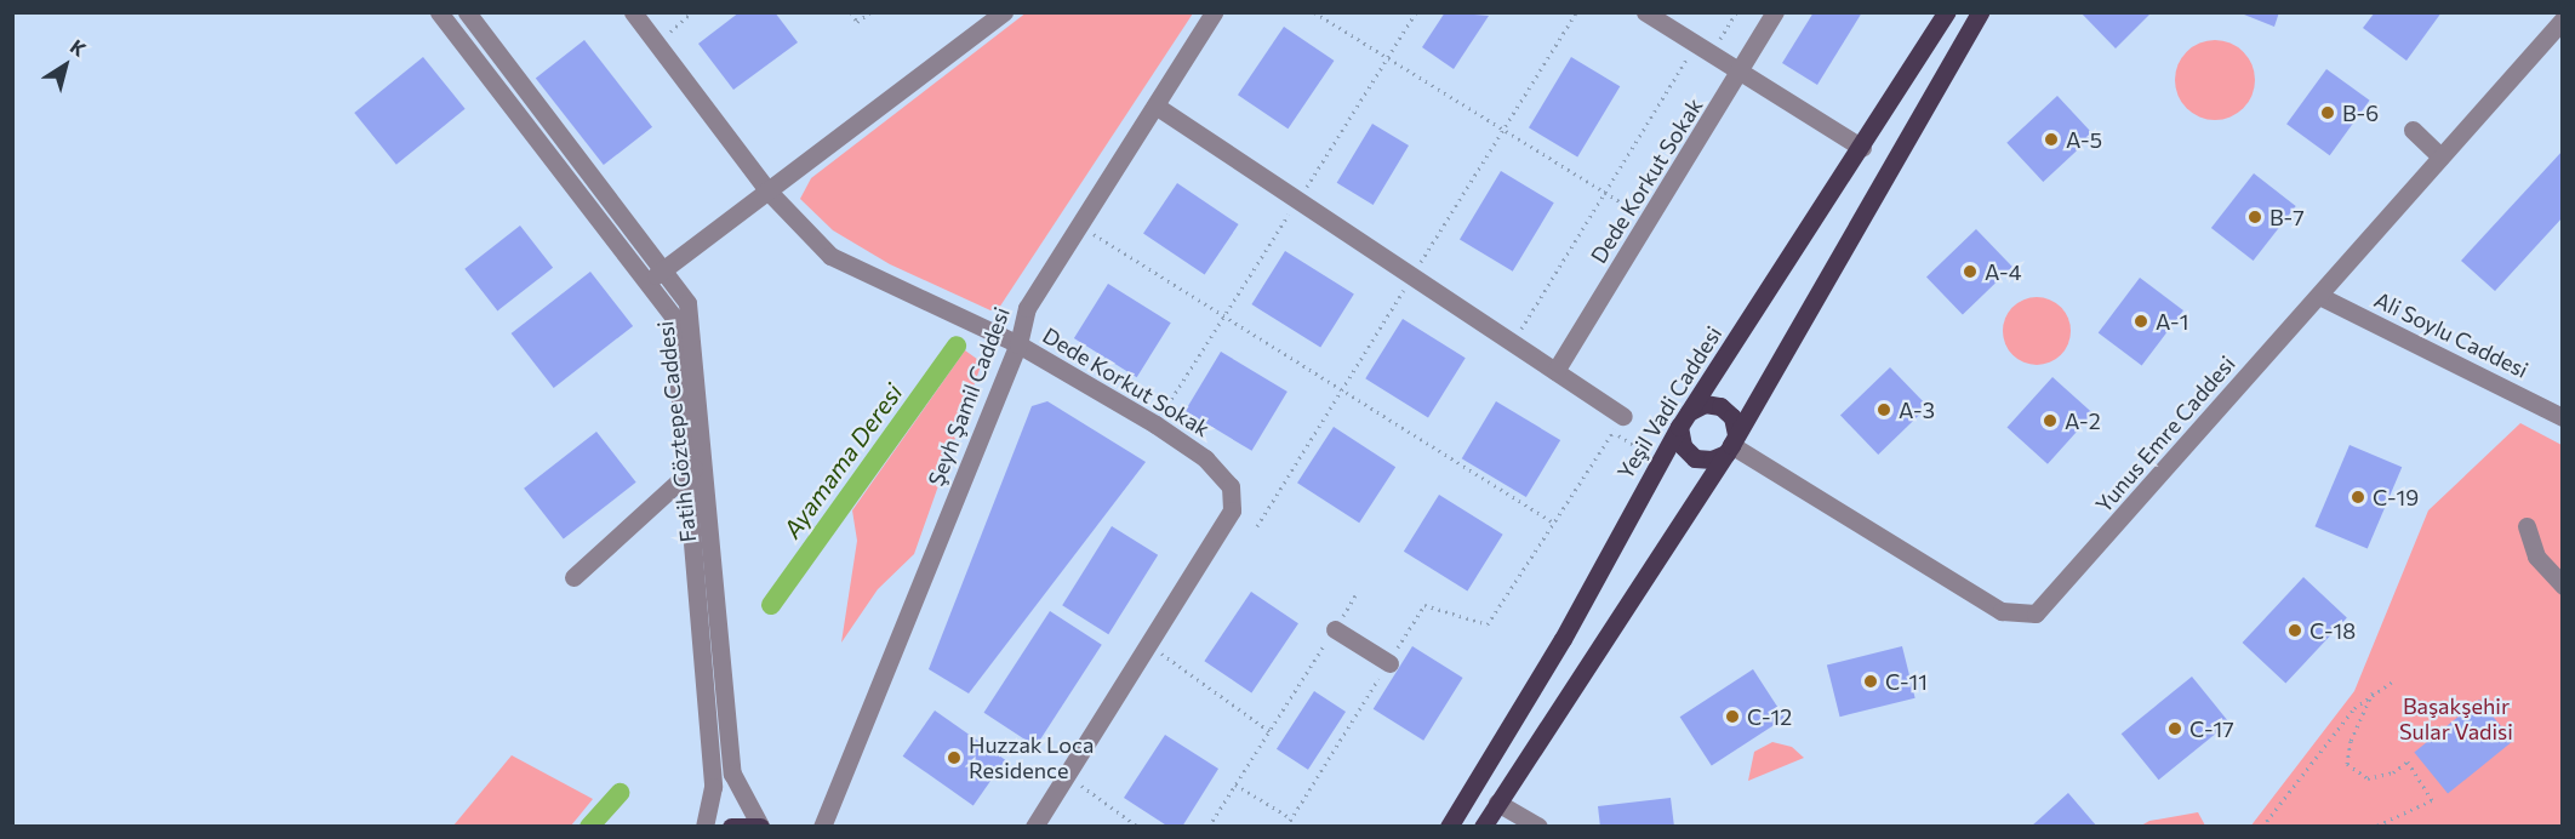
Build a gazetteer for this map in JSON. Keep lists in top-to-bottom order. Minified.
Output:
{"streets":{"main road":["Yeşil Vadi Caddesi"],"street":["Dede Korkut Sokak","Ali Soylu Caddesi","Şeyh Şamil Caddesi","Fatih Göztepe Caddesi","Yunus Emre Caddesi"]},"crossings":[["Dede Korkut Sokak","Şeyh Şamil Caddesi"],["Ali Soylu Caddesi","Yunus Emre Caddesi"],["Yeşil Vadi Caddesi","Yunus Emre Caddesi"]],"water":["Ayamama Deresi"],"parks":["Başakşehir Sular Vadisi"],"places":["B-6","A-5","B-7","A-4","A-1","A-3","A-2","C-19","C-18","C-11","C-12","C-17","Huzzak Loca Residence"],"north":"top right"}
